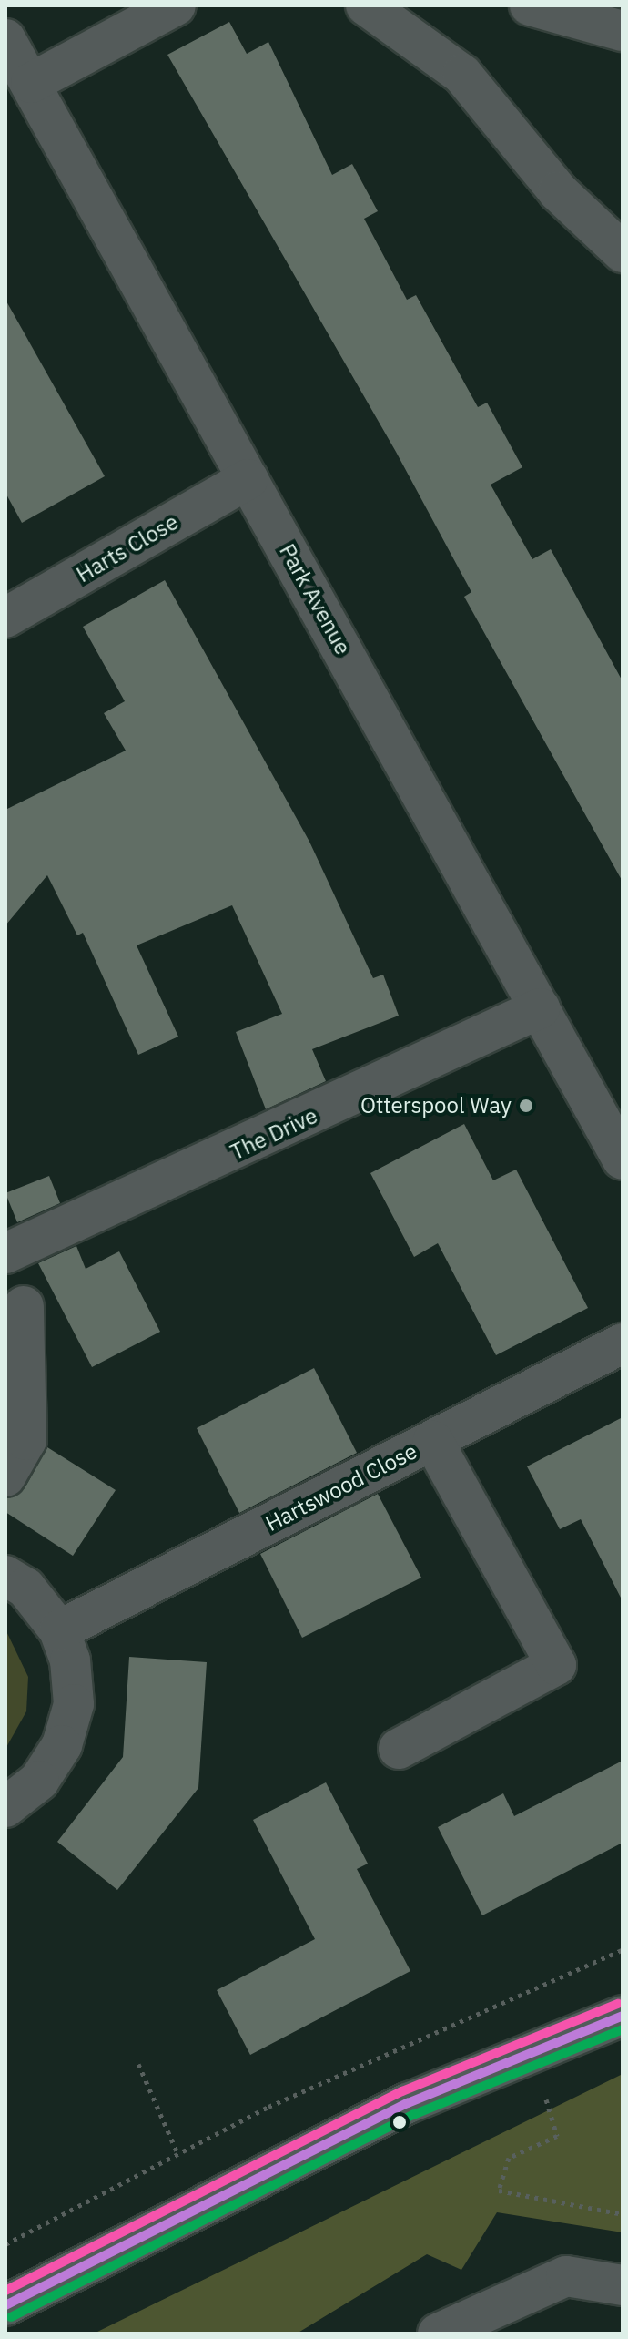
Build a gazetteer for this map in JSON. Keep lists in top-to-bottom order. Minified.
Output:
{"streets":{"street":["Harts Close","Park Avenue","The Drive","Hartswood Close"]},"crossings":[["Harts Close","Park Avenue"],["Park Avenue","The Drive"]],"places":["Otterspool Way"]}
